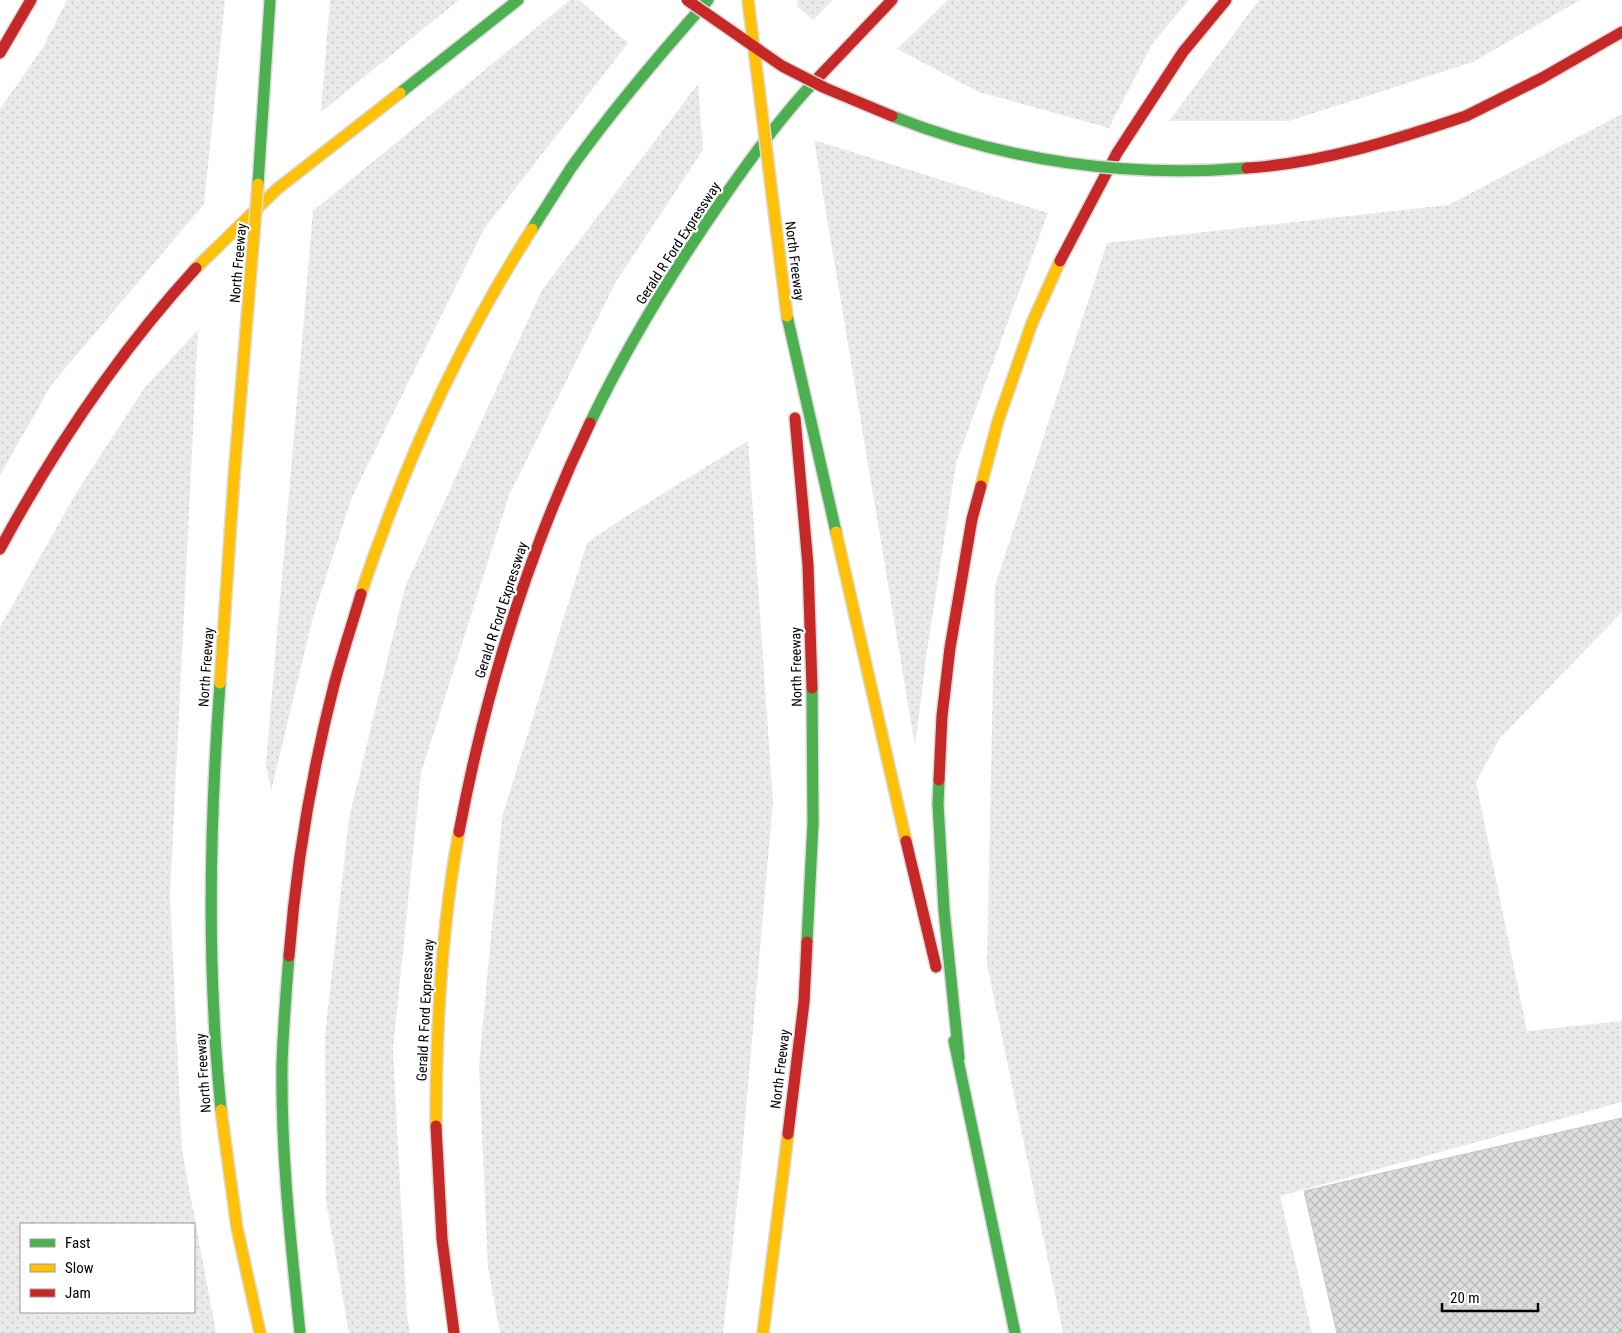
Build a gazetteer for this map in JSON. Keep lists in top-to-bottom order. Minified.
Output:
{"streets":{"highway":["Gerald R Ford Expressway","North Freeway"]},"legend":["Fast","Slow","Jam"],"scale_bar":"20 m"}
